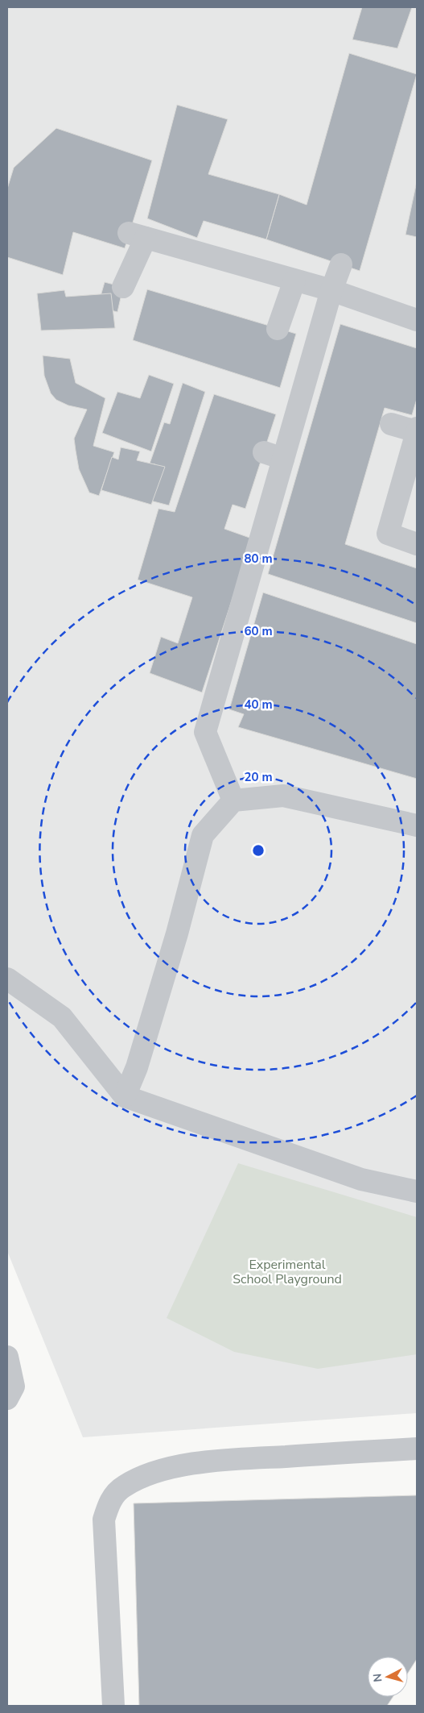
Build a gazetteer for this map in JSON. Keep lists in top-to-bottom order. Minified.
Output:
{"parks":["Experimental School Playground"],"north":"left","rings":["80 m","60 m","40 m","20 m"]}
